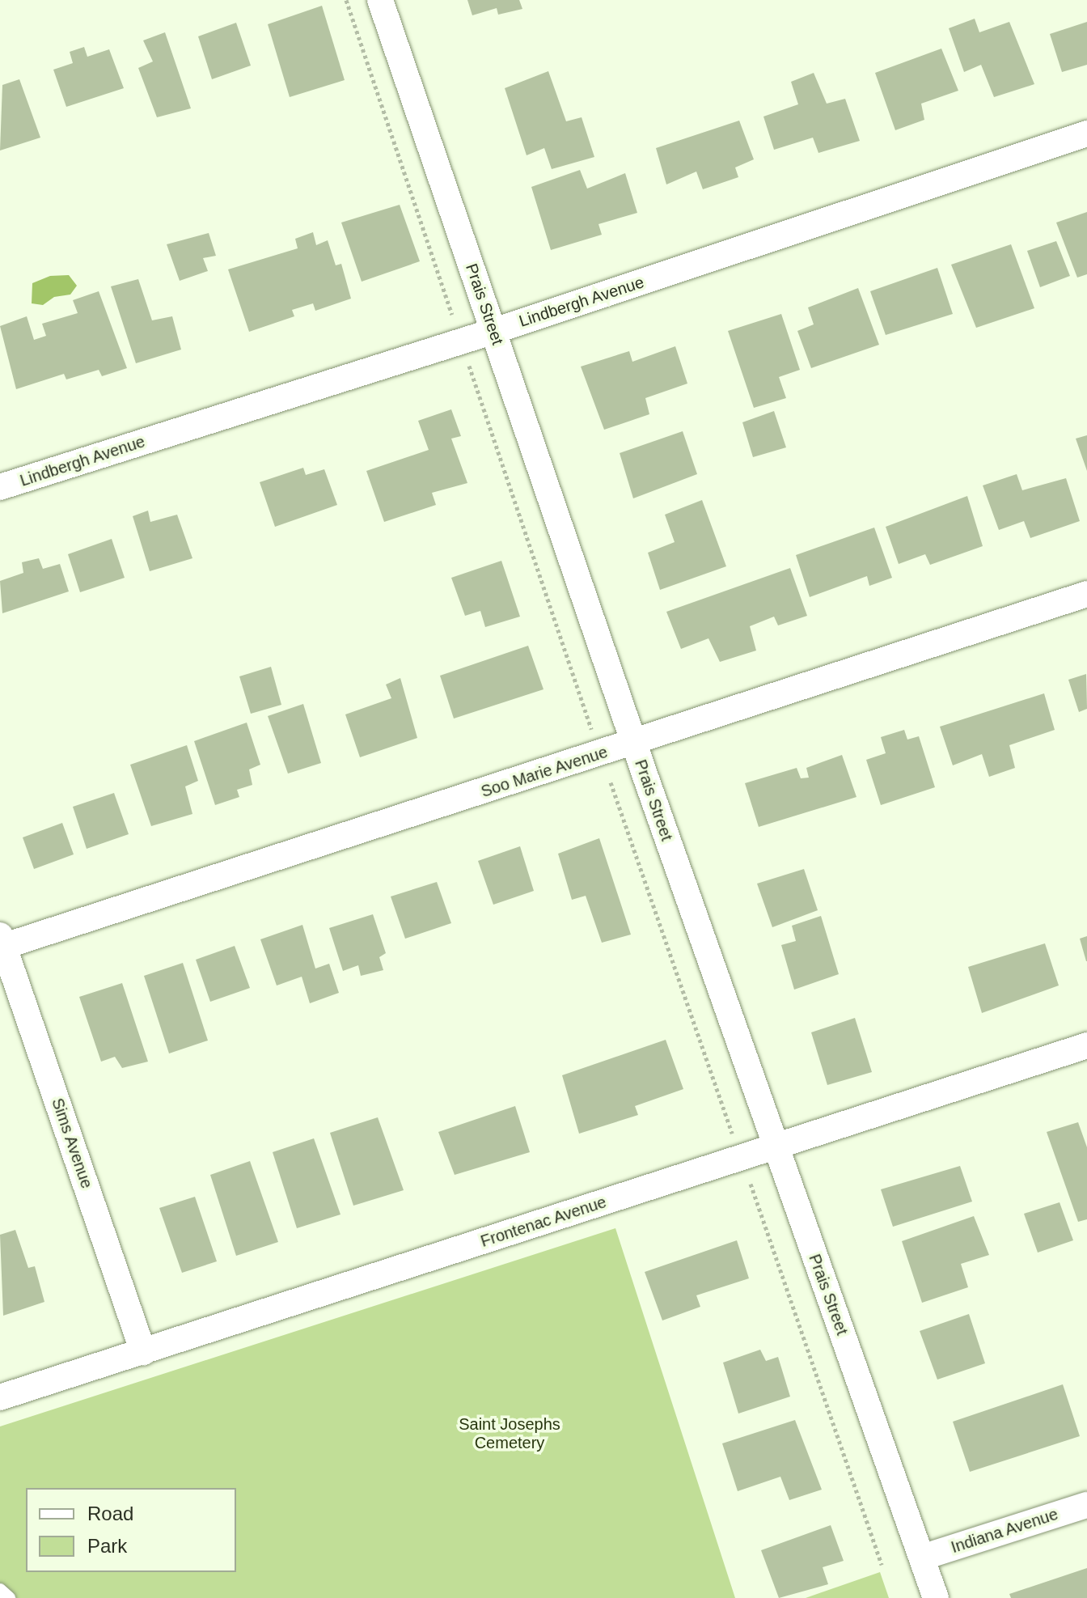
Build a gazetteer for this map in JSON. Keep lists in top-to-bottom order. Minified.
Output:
{"streets":{"street":["Lindbergh Avenue","Prais Street","Soo Marie Avenue","Sims Avenue","Frontenac Avenue","Indiana Avenue"]},"crossings":[["Lindbergh Avenue","Prais Street"],["Prais Street","Soo Marie Avenue"],["Prais Street","Frontenac Avenue"],["Prais Street","Indiana Avenue"],["Soo Marie Avenue","Sims Avenue"],["Sims Avenue","Frontenac Avenue"]],"parks":["Saint Josephs Cemetery"],"legend":["Road","Park"]}
